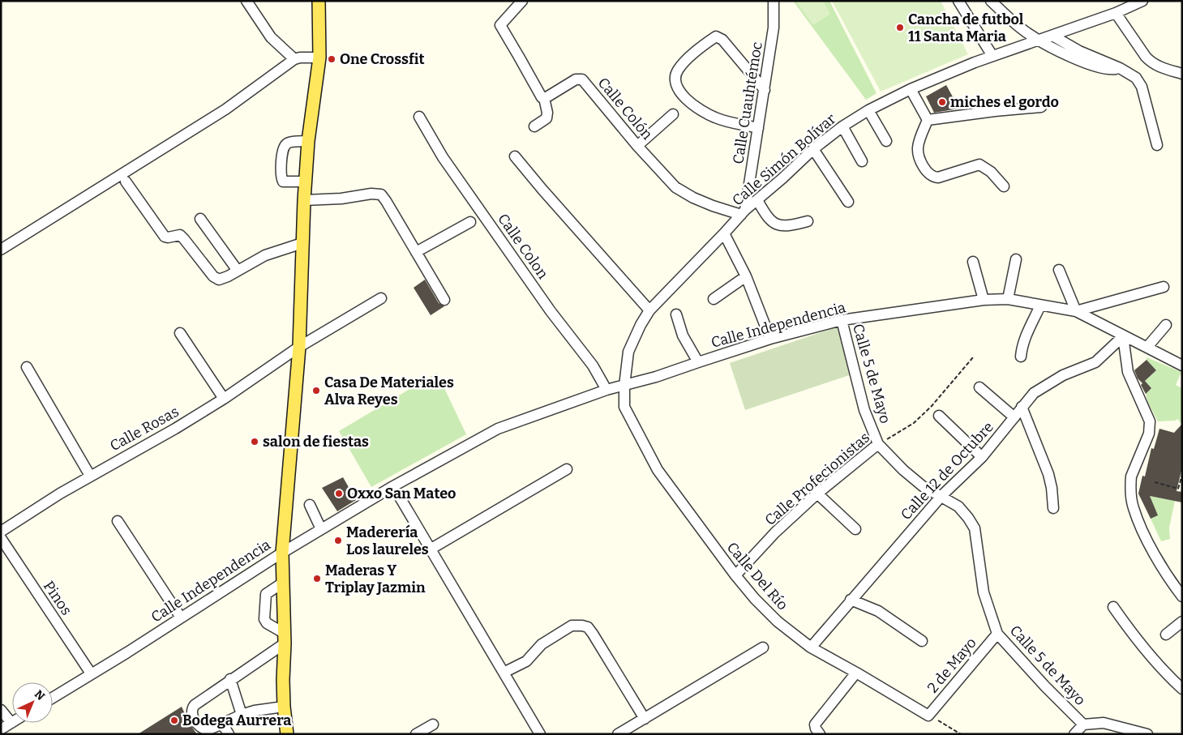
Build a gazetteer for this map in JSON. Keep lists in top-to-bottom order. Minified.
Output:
{"streets":{"street":["Calle Cuauhtémoc","Calle Colón","Calle Simón Bolívar","Calle Colon","Calle Independencia","Calle 5 de Mayo","Calle Rosas","Calle 12 de Octubre","Calle Profecionistas","Calle Del Río","Pinos","2 de Mayo"]},"crossings":[["Calle Cuauhtémoc","Calle Colón"],["Calle Cuauhtémoc","Calle Simón Bolívar"],["Calle Colón","Calle Simón Bolívar"],["Calle Simón Bolívar","Calle Independencia"],["Calle Simón Bolívar","Calle Del Río"],["Calle Colon","Calle Independencia"],["Calle Independencia","Calle 5 de Mayo"],["Calle Independencia","Calle 12 de Octubre"],["Calle Independencia","Calle Del Río"],["Calle Independencia","Pinos"],["Calle 5 de Mayo","Calle 12 de Octubre"],["Calle 5 de Mayo","Calle Profecionistas"],["Calle 5 de Mayo","2 de Mayo"],["Calle 12 de Octubre","Calle Del Río"],["Calle Profecionistas","Calle Del Río"],["Calle Del Río","2 de Mayo"]],"places":["Cancha de futbol 11 Santa Maria","One Crossfit","miches el gordo","Casa De Materiales Alva Reyes","salon de fiestas","Oxxo San Mateo","Maderería Los laureles","Maderas Y Triplay Jazmin","Bodega Aurrera"],"north":"top right"}
